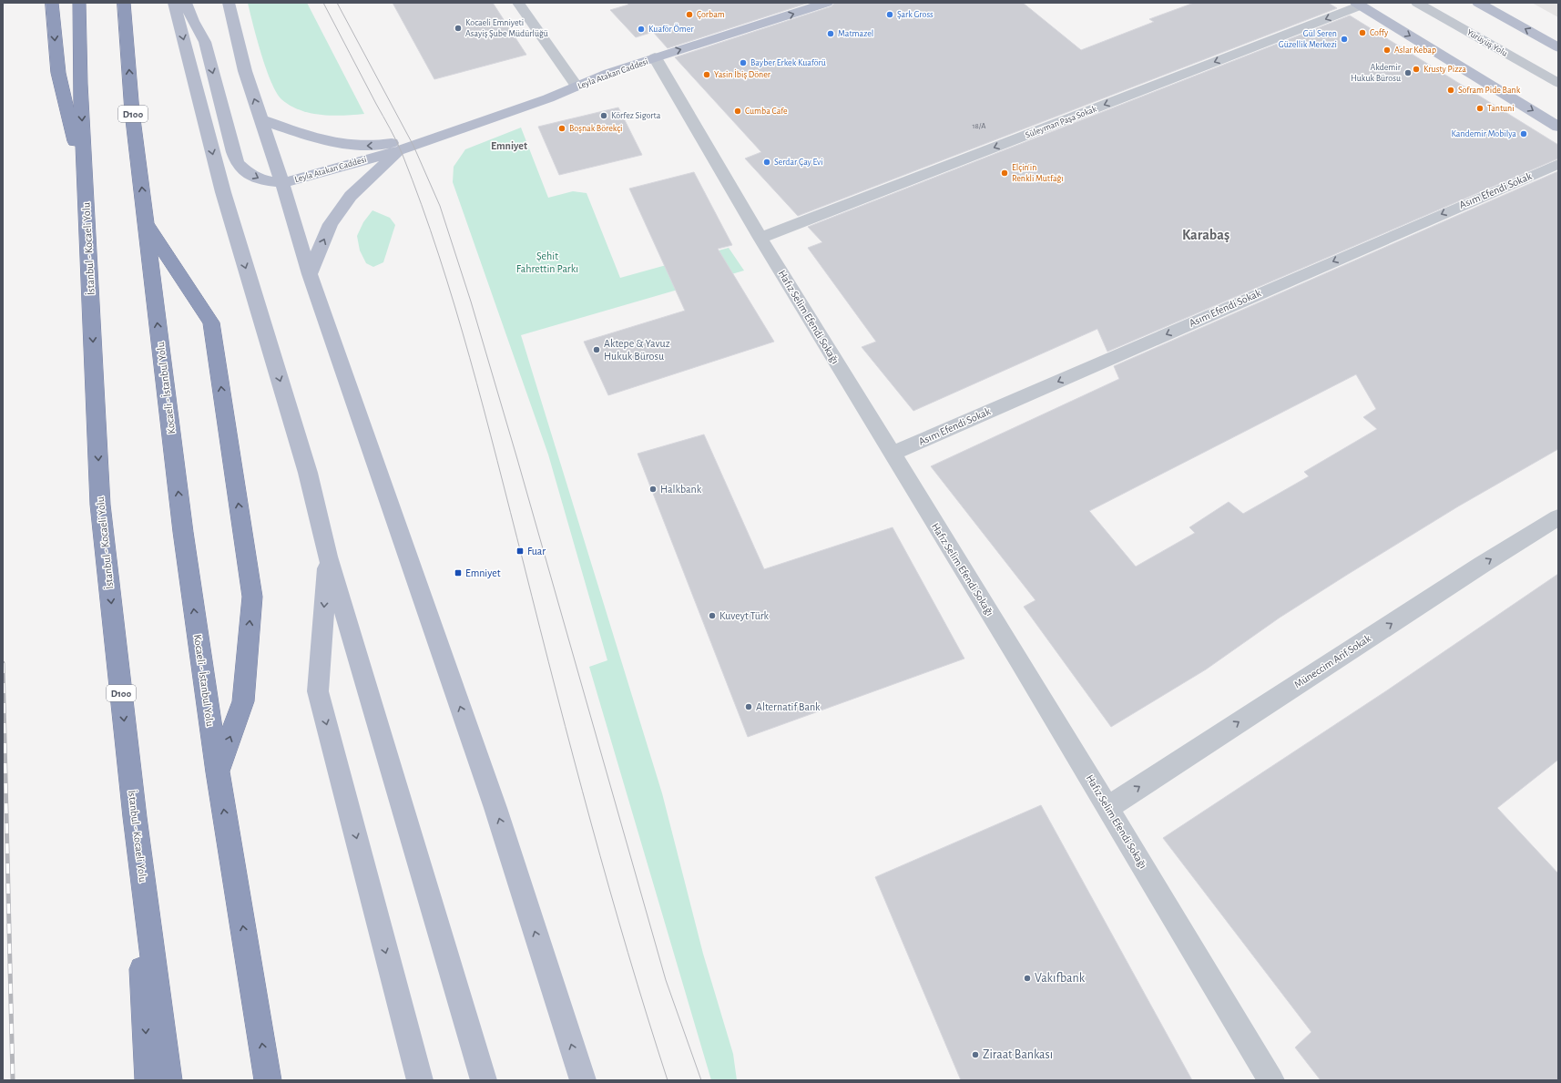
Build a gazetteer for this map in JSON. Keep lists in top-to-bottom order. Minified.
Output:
{"streets":{"highway":["D100","İstanbul - Kocaeli Yolu","Kocaeli - İstanbul Yolu"],"main road":["Leyla Atakan Caddesi"],"street":["Yürüyüş Yolu","Süleyman Paşa Sokak","Asım Efendi Sokak","Hafız Selim Efendi Sokağı","Müneccim Arif Sokak"]},"crossings":[["Leyla Atakan Caddesi","Hafız Selim Efendi Sokağı"],["D100","Kocaeli - İstanbul Yolu"],["Süleyman Paşa Sokak","Hafız Selim Efendi Sokağı"],["Asım Efendi Sokak","Hafız Selim Efendi Sokağı"],["Hafız Selim Efendi Sokağı","Müneccim Arif Sokak"]],"one_way":["Süleyman Paşa Sokak","Asım Efendi Sokak","Müneccim Arif Sokak"],"districts":["Emniyet","Karabaş"],"parks":["Şehit Fahrettin Parkı"],"places":{"other":["Çorbam","Şark Gross","Kocaeli Emniyeti Asayiş Şube Müdürlüğü","Kuaför Ömer","Coffy","Matmazel","Gül Seren Güzellik Merkezi","Aslar Kebap","Bayber Erkek Kuaförü","Krusty Pizza","Akdemir Hukuk Bürosu","Yasin İbiş Döner","Sofram Pide Bank","Tantuni","Cumba Cafe","Körfez Sigorta","Boşnak Börekçi","Kandemir Mobilya","Serdar Çay Evi","Elçin'in Renkli Mutfağı","Aktepe & Yavuz Hukuk Bürosu","Halkbank","Kuveyt Türk","Alternatif Bank","Vakıfbank","Ziraat Bankası"],"transit":["Fuar","Emniyet"]},"house_numbers":["18/A"]}
